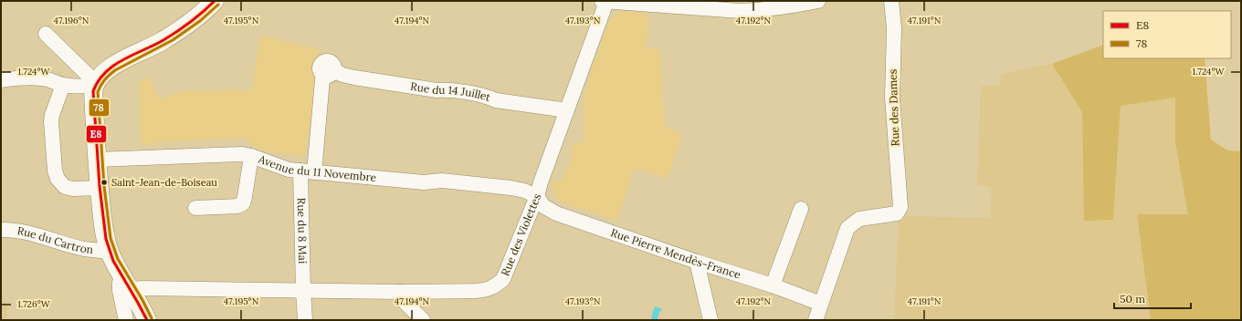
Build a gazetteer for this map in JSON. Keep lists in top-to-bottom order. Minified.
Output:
{"streets":{"street":["Rue du 14 Juillet","Rue des Dames","Avenue du 11 Novembre","Rue du 8 Mai","Rue des Violettes","Rue du Cartron","Rue Pierre Mendès-France"]},"crossings":[["Rue du 14 Juillet","Rue du 8 Mai"],["Rue du 14 Juillet","Rue des Violettes"],["Rue des Dames","Rue Pierre Mendès-France"],["Avenue du 11 Novembre","Rue du 8 Mai"],["Avenue du 11 Novembre","Rue des Violettes"],["Avenue du 11 Novembre","Rue Pierre Mendès-France"],["Rue du 8 Mai","Rue des Violettes"],["Rue des Violettes","Rue Pierre Mendès-France"]],"places":["Saint-Jean-de-Boiseau"],"lines":["transit line E8","transit line 78"],"legend":["E8","78"],"scale_bar":"50 m","coordinates":["47.196°N","47.195°N","47.194°N","47.193°N","47.192°N","47.191°N","1.724°W","1.726°W"]}
